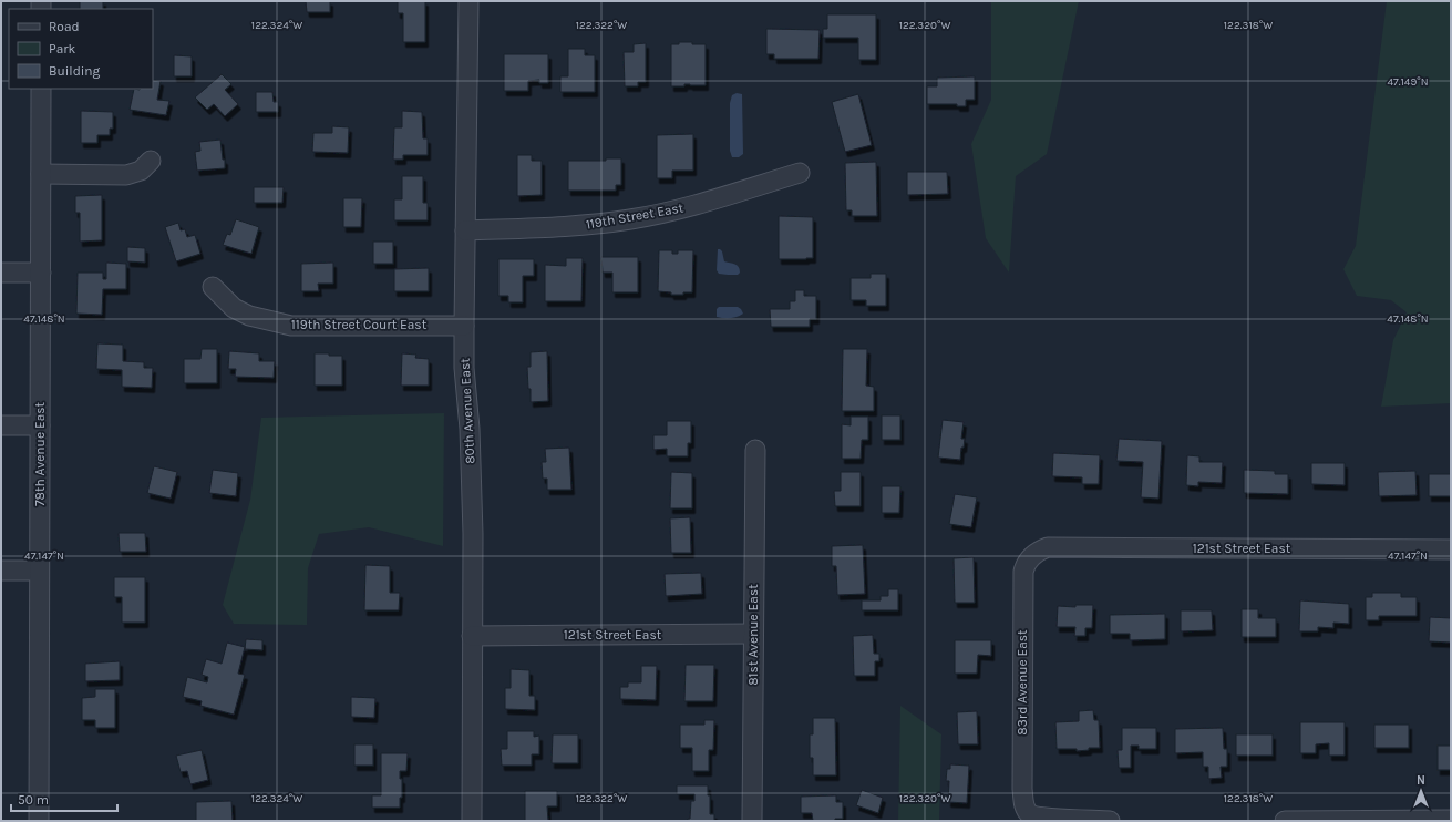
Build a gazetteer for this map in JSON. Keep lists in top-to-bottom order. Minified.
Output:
{"streets":{"street":["119th Street East","119th Street Court East","80th Avenue East","78th Avenue East","121st Street East","81st Avenue East","83rd Avenue East"]},"crossings":[["119th Street East","80th Avenue East"],["119th Street Court East","80th Avenue East"],["80th Avenue East","121st Street East"],["121st Street East","81st Avenue East"],["121st Street East","83rd Avenue East"]],"legend":["Road","Park","Building"],"scale_bar":"50 m","north":"top","coordinates":["122.324°W","122.322°W","122.320°W","122.318°W","47.149°N","47.148°N","47.147°N"]}
